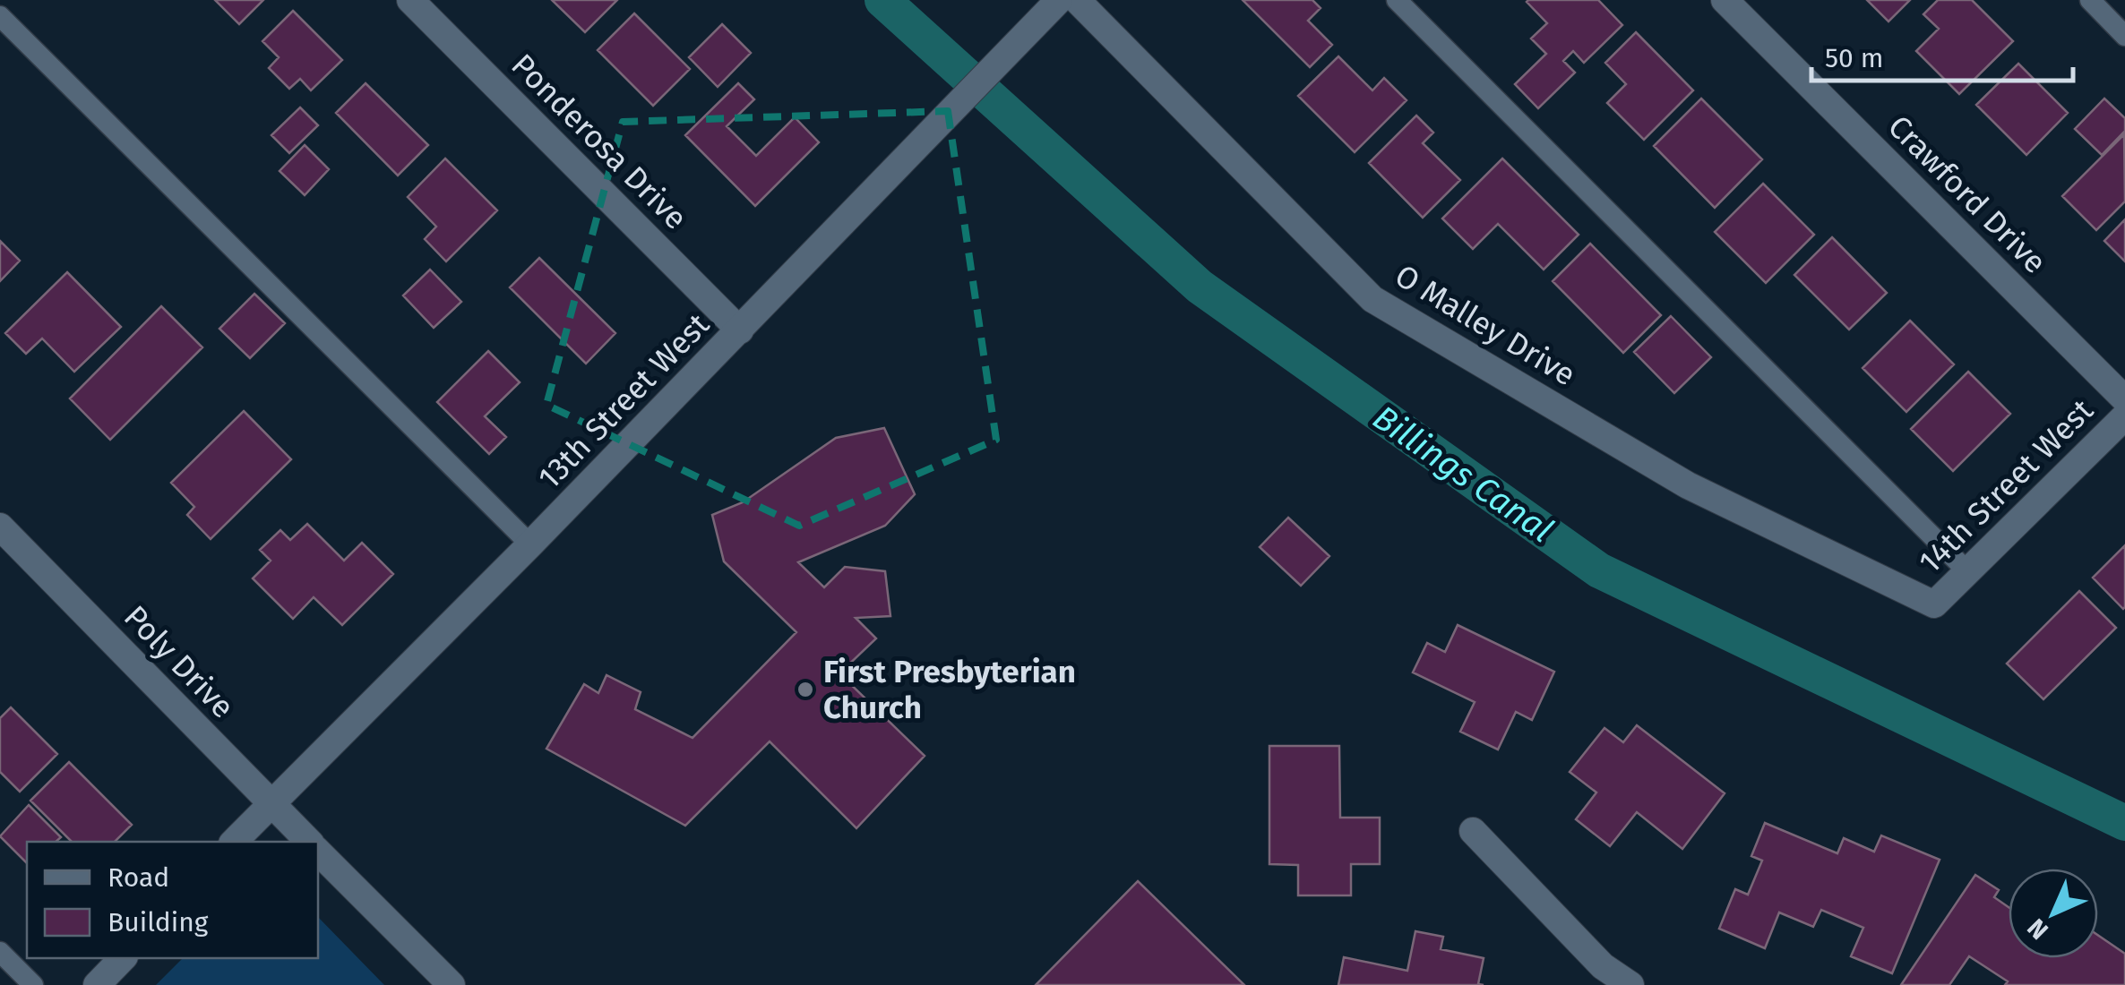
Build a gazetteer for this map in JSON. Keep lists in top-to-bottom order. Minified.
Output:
{"streets":{"street":["Ponderosa Drive","Crawford Drive","O Malley Drive","13th Street West","14th Street West","Poly Drive"]},"crossings":[["Ponderosa Drive","13th Street West"],["O Malley Drive","14th Street West"],["13th Street West","Poly Drive"]],"water":["Billings Canal"],"places":["First Presbyterian Church"],"legend":["Road","Building"],"scale_bar":"50 m","north":"bottom left"}
